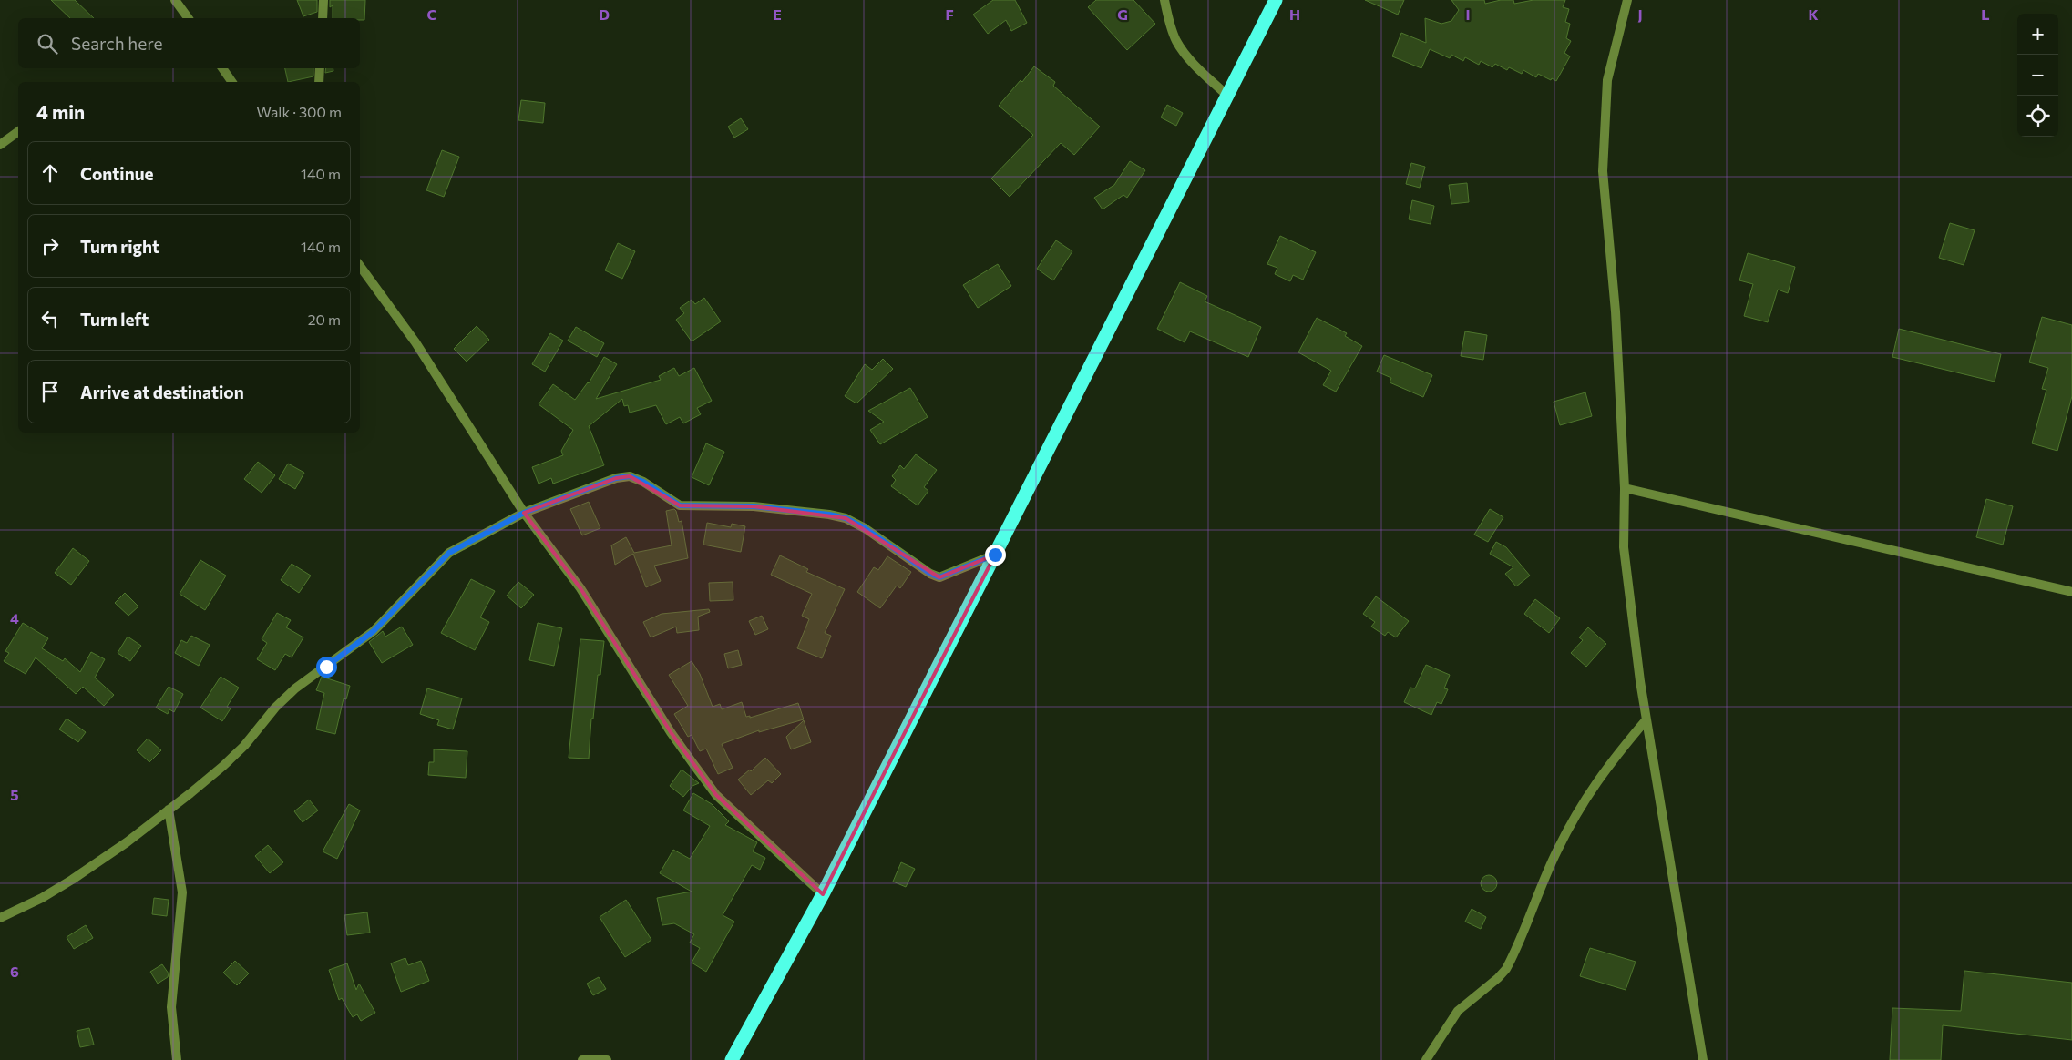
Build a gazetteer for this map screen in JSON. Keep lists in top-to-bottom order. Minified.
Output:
{"page":{"map_buttons":["+","−"],"search":"Search here","heading":["4 min","Walk · 300 m"],"list":[["Continue","140 m"],["Turn right","140 m"],["Turn left","20 m"],"Arrive at destination"]},"grid":{"columns":["C","D","E","F","G","H","I","J","K","L"],"rows":["4","5","6"]}}
